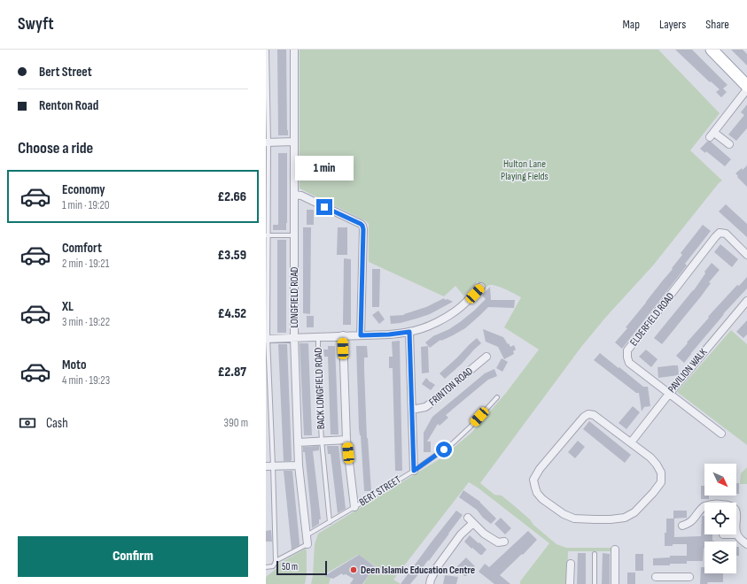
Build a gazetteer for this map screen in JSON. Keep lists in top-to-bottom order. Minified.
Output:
{"streets":{"street":["LONGFIELD ROAD","ELDERFIELD ROAD","PAVILION WALK","FRINTON ROAD"],"lane":["BACK LONGFIELD ROAD","BERT STREET"]},"crossings":[["LONGFIELD ROAD","BERT STREET"],["ELDERFIELD ROAD","PAVILION WALK"],["BACK LONGFIELD ROAD","BERT STREET"]],"parks":["Hulton Lane Playing Fields"],"places":["Deen Islamic Education Centre"],"scale_bar":"50 m","north":"bottom right","page":{"header":"Swyft","nav":["Map","Layers","Share"],"banner":["Bert Street","Renton Road"],"heading":"Choose a ride","bubble":"1 min","list":[{"name":"Economy","note":"1 min · 19:20","value":"£2.66"},{"name":"Comfort","note":"2 min · 19:21","value":"£3.59"},{"name":"XL","note":"3 min · 19:22","value":"£4.52"},{"name":"Moto","note":"4 min · 19:23","value":"£2.87"}],"pay":["Cash","390 m"],"buttons":"Confirm","scale":"50 m"}}
